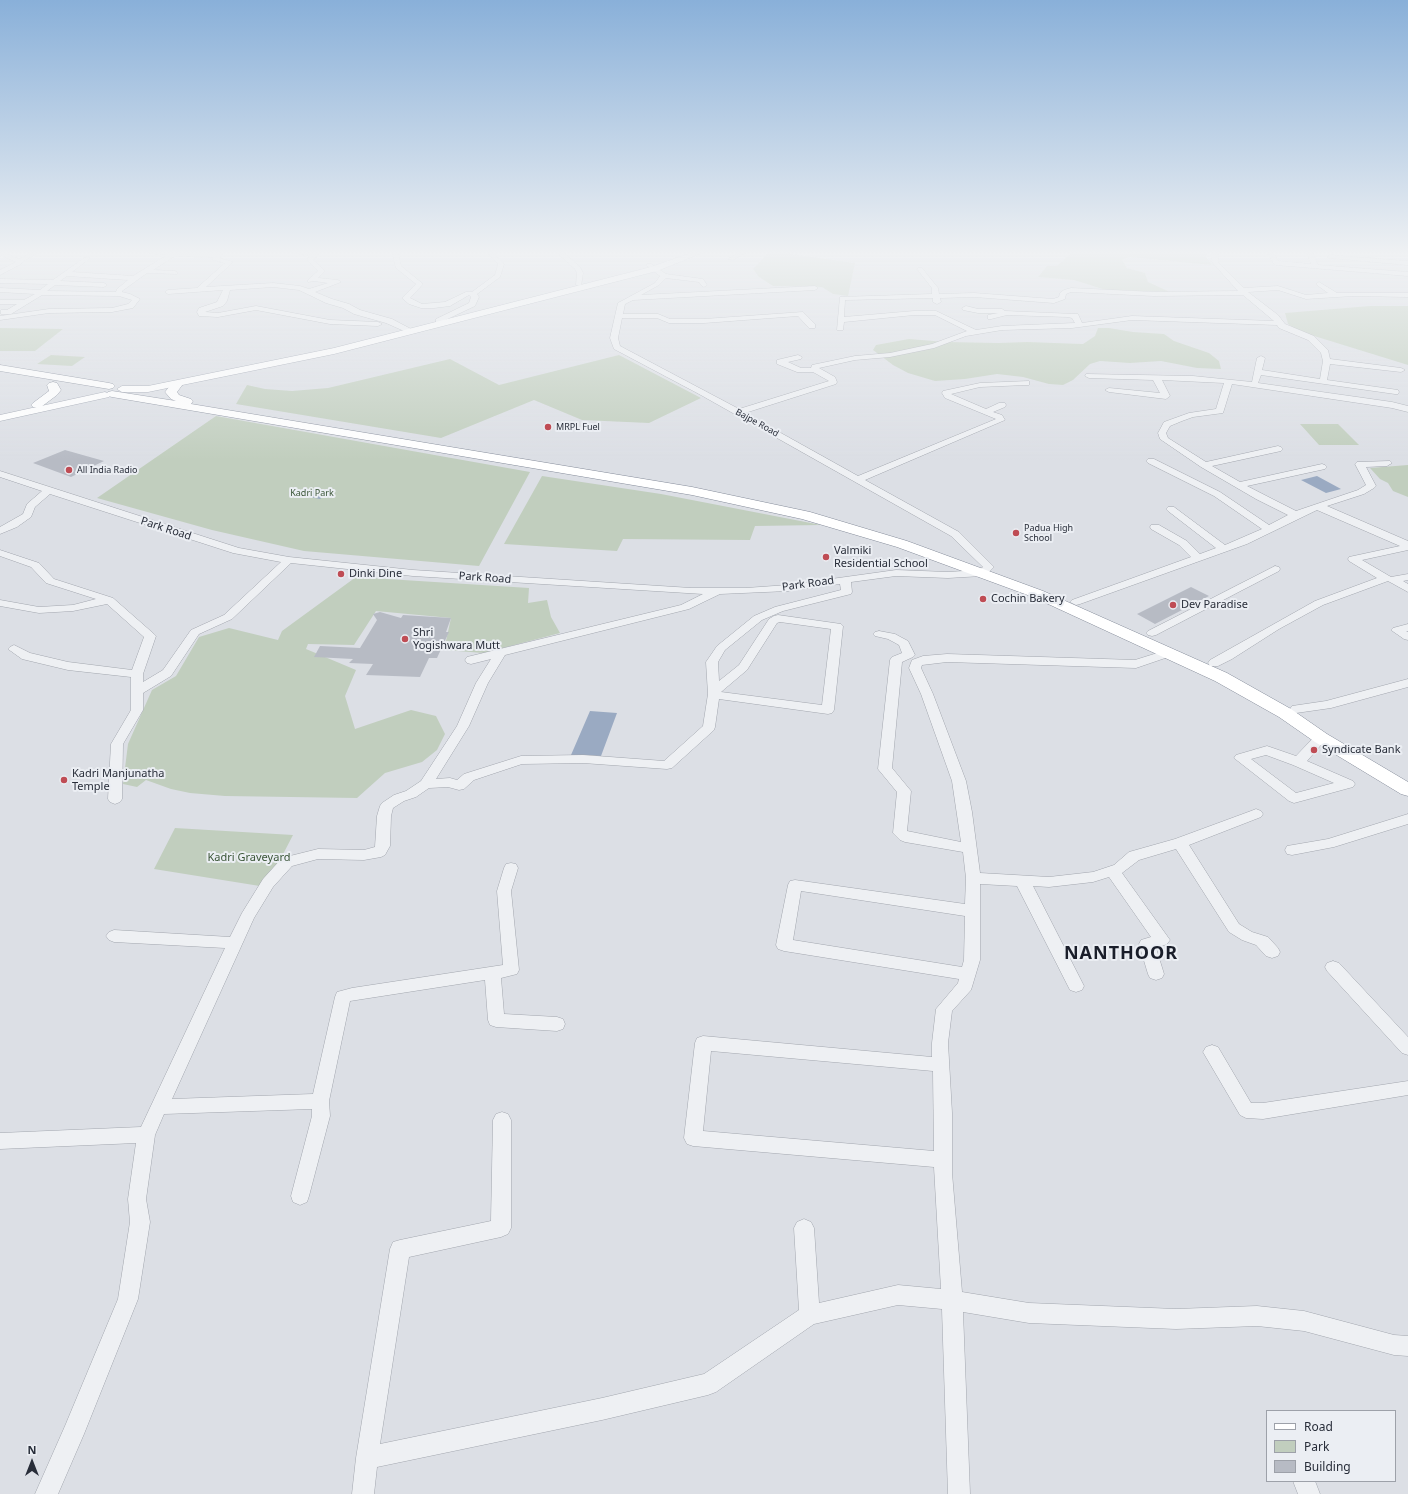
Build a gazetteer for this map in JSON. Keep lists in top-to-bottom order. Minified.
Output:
{"streets":{"street":["Bajpe Road","Park Road"]},"crossings":[["Bajpe Road","Park Road"]],"districts":["NANTHOOR"],"parks":["Kadri Park","Kadri Graveyard"],"places":["MRPL Fuel","All India Radio","Padua High School","Valmiki Residential School","Dinki Dine","Cochin Bakery","Dev Paradise","Shri Yogishwara Mutt","Syndicate Bank","Kadri Manjunatha Temple"],"legend":["Road","Park","Building"],"north":"top"}
